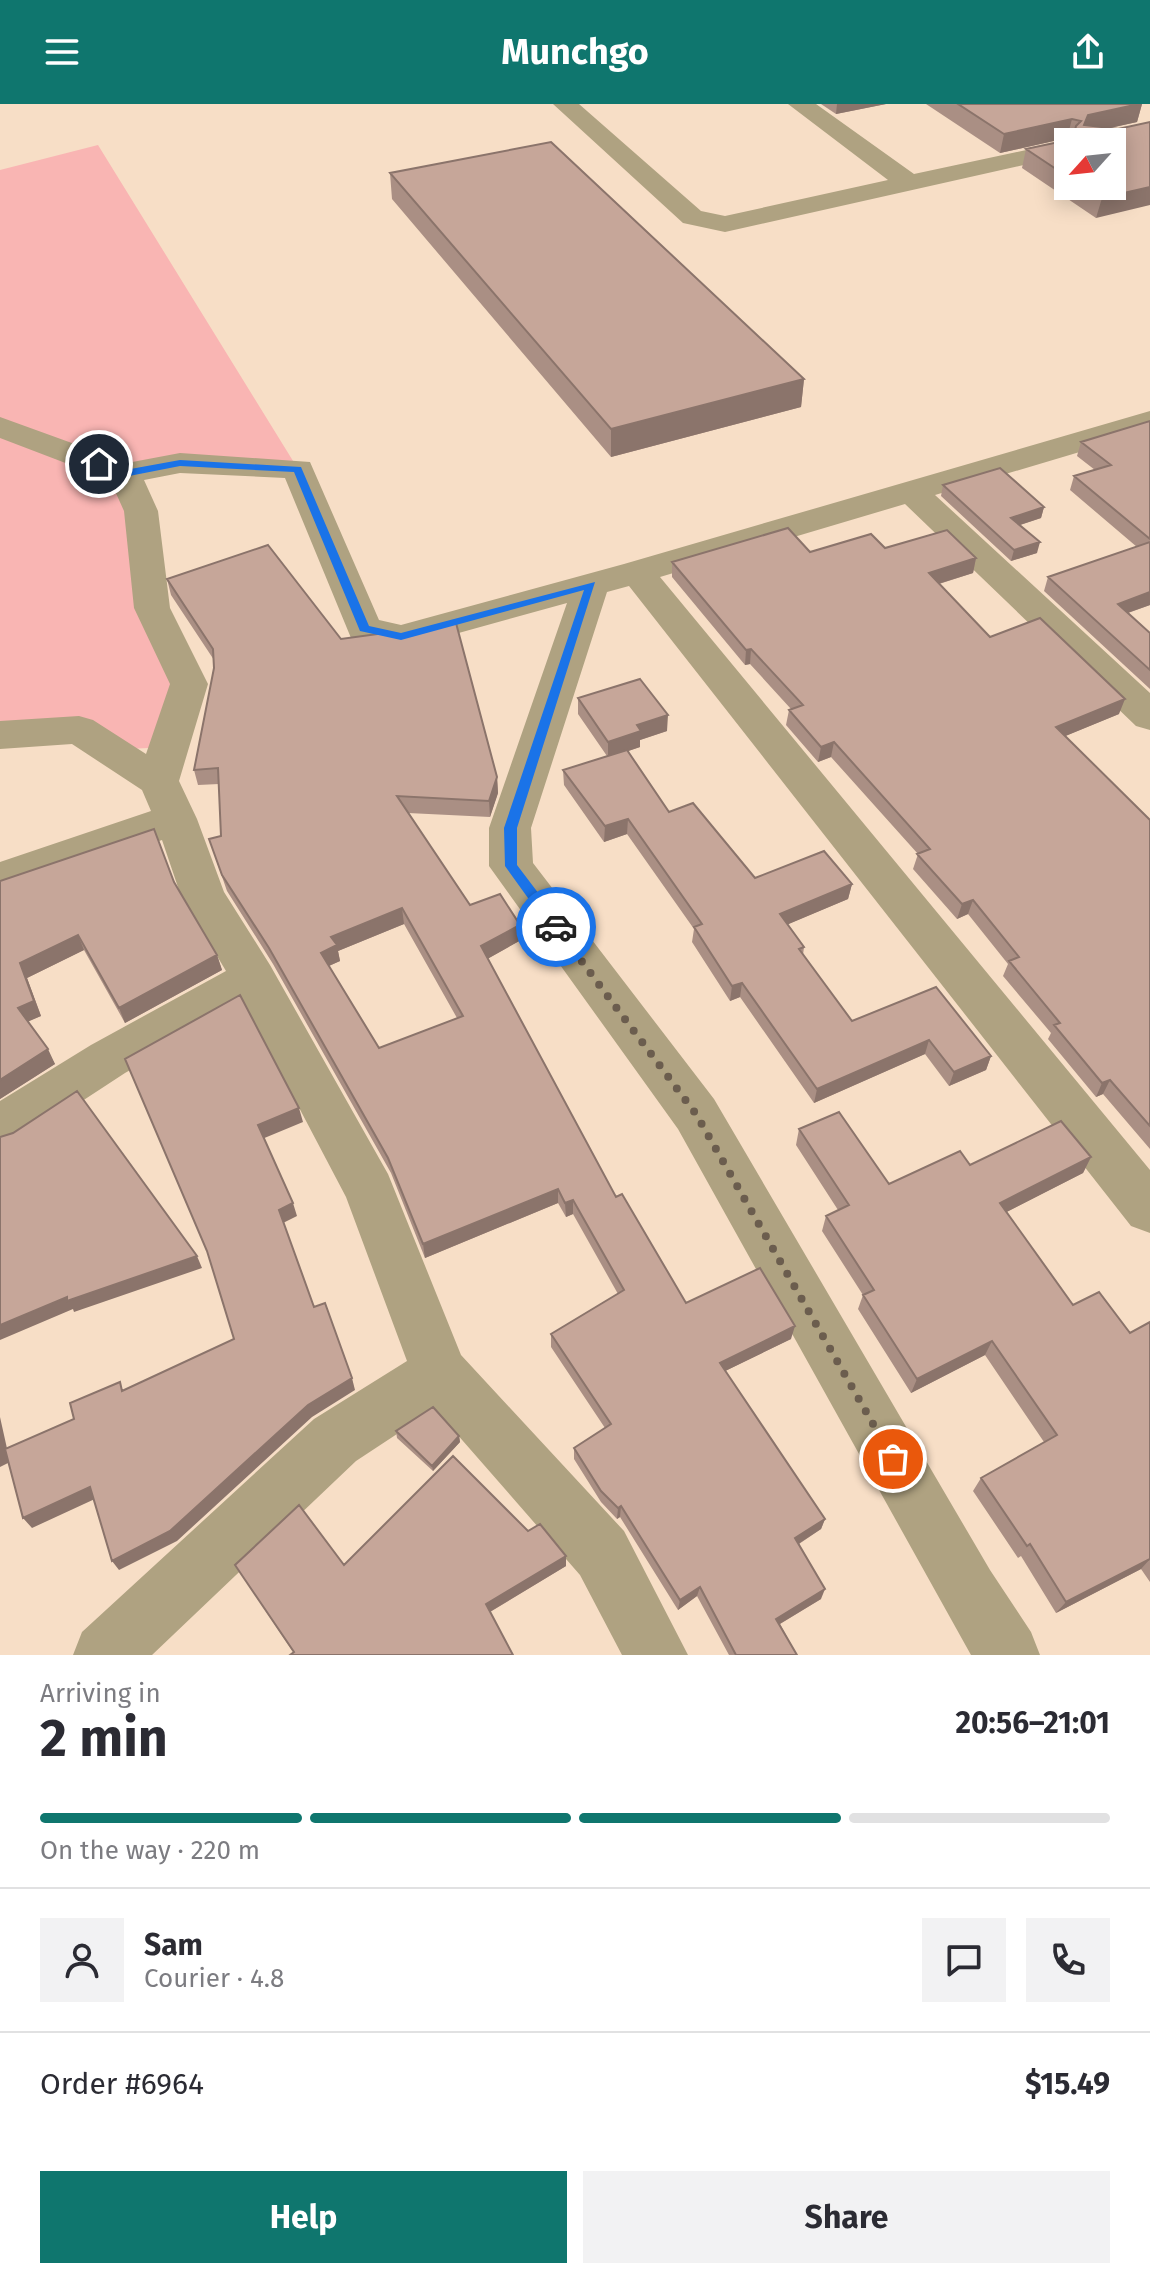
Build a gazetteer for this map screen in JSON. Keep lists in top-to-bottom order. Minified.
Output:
{"north":"bottom left","page":{"header":"Munchgo","heading":["2 min","Arriving in","20:56–21:01"],"panel":["Sam","Courier · 4.8","Order #6964","$15.49"],"bar":"On the way · 220 m","buttons":["Help","Share"]}}
